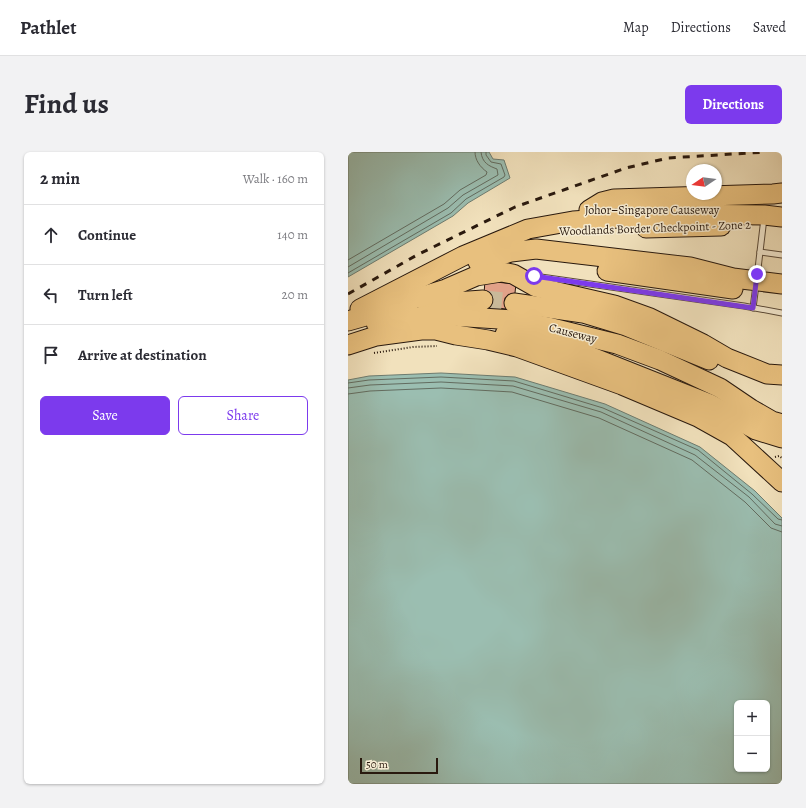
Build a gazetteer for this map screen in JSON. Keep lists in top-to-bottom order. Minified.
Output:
{"streets":{"highway":["Johor–Singapore Causeway","Woodlands Border Checkpoint - Zone 2","Causeway"]},"crossings":[["Johor–Singapore Causeway","Woodlands Border Checkpoint - Zone 2"]],"scale_bar":"50 m","north":"left","page":{"header":"Pathlet","nav":["Map","Directions","Saved"],"title":"Find us","buttons":["Directions",["Save","Share"]],"heading":["2 min","Walk · 160 m"],"list":[["Continue","140 m"],["Turn left","20 m"],"Arrive at destination"],"map_buttons":["+","−"],"scale":"50 m"}}
